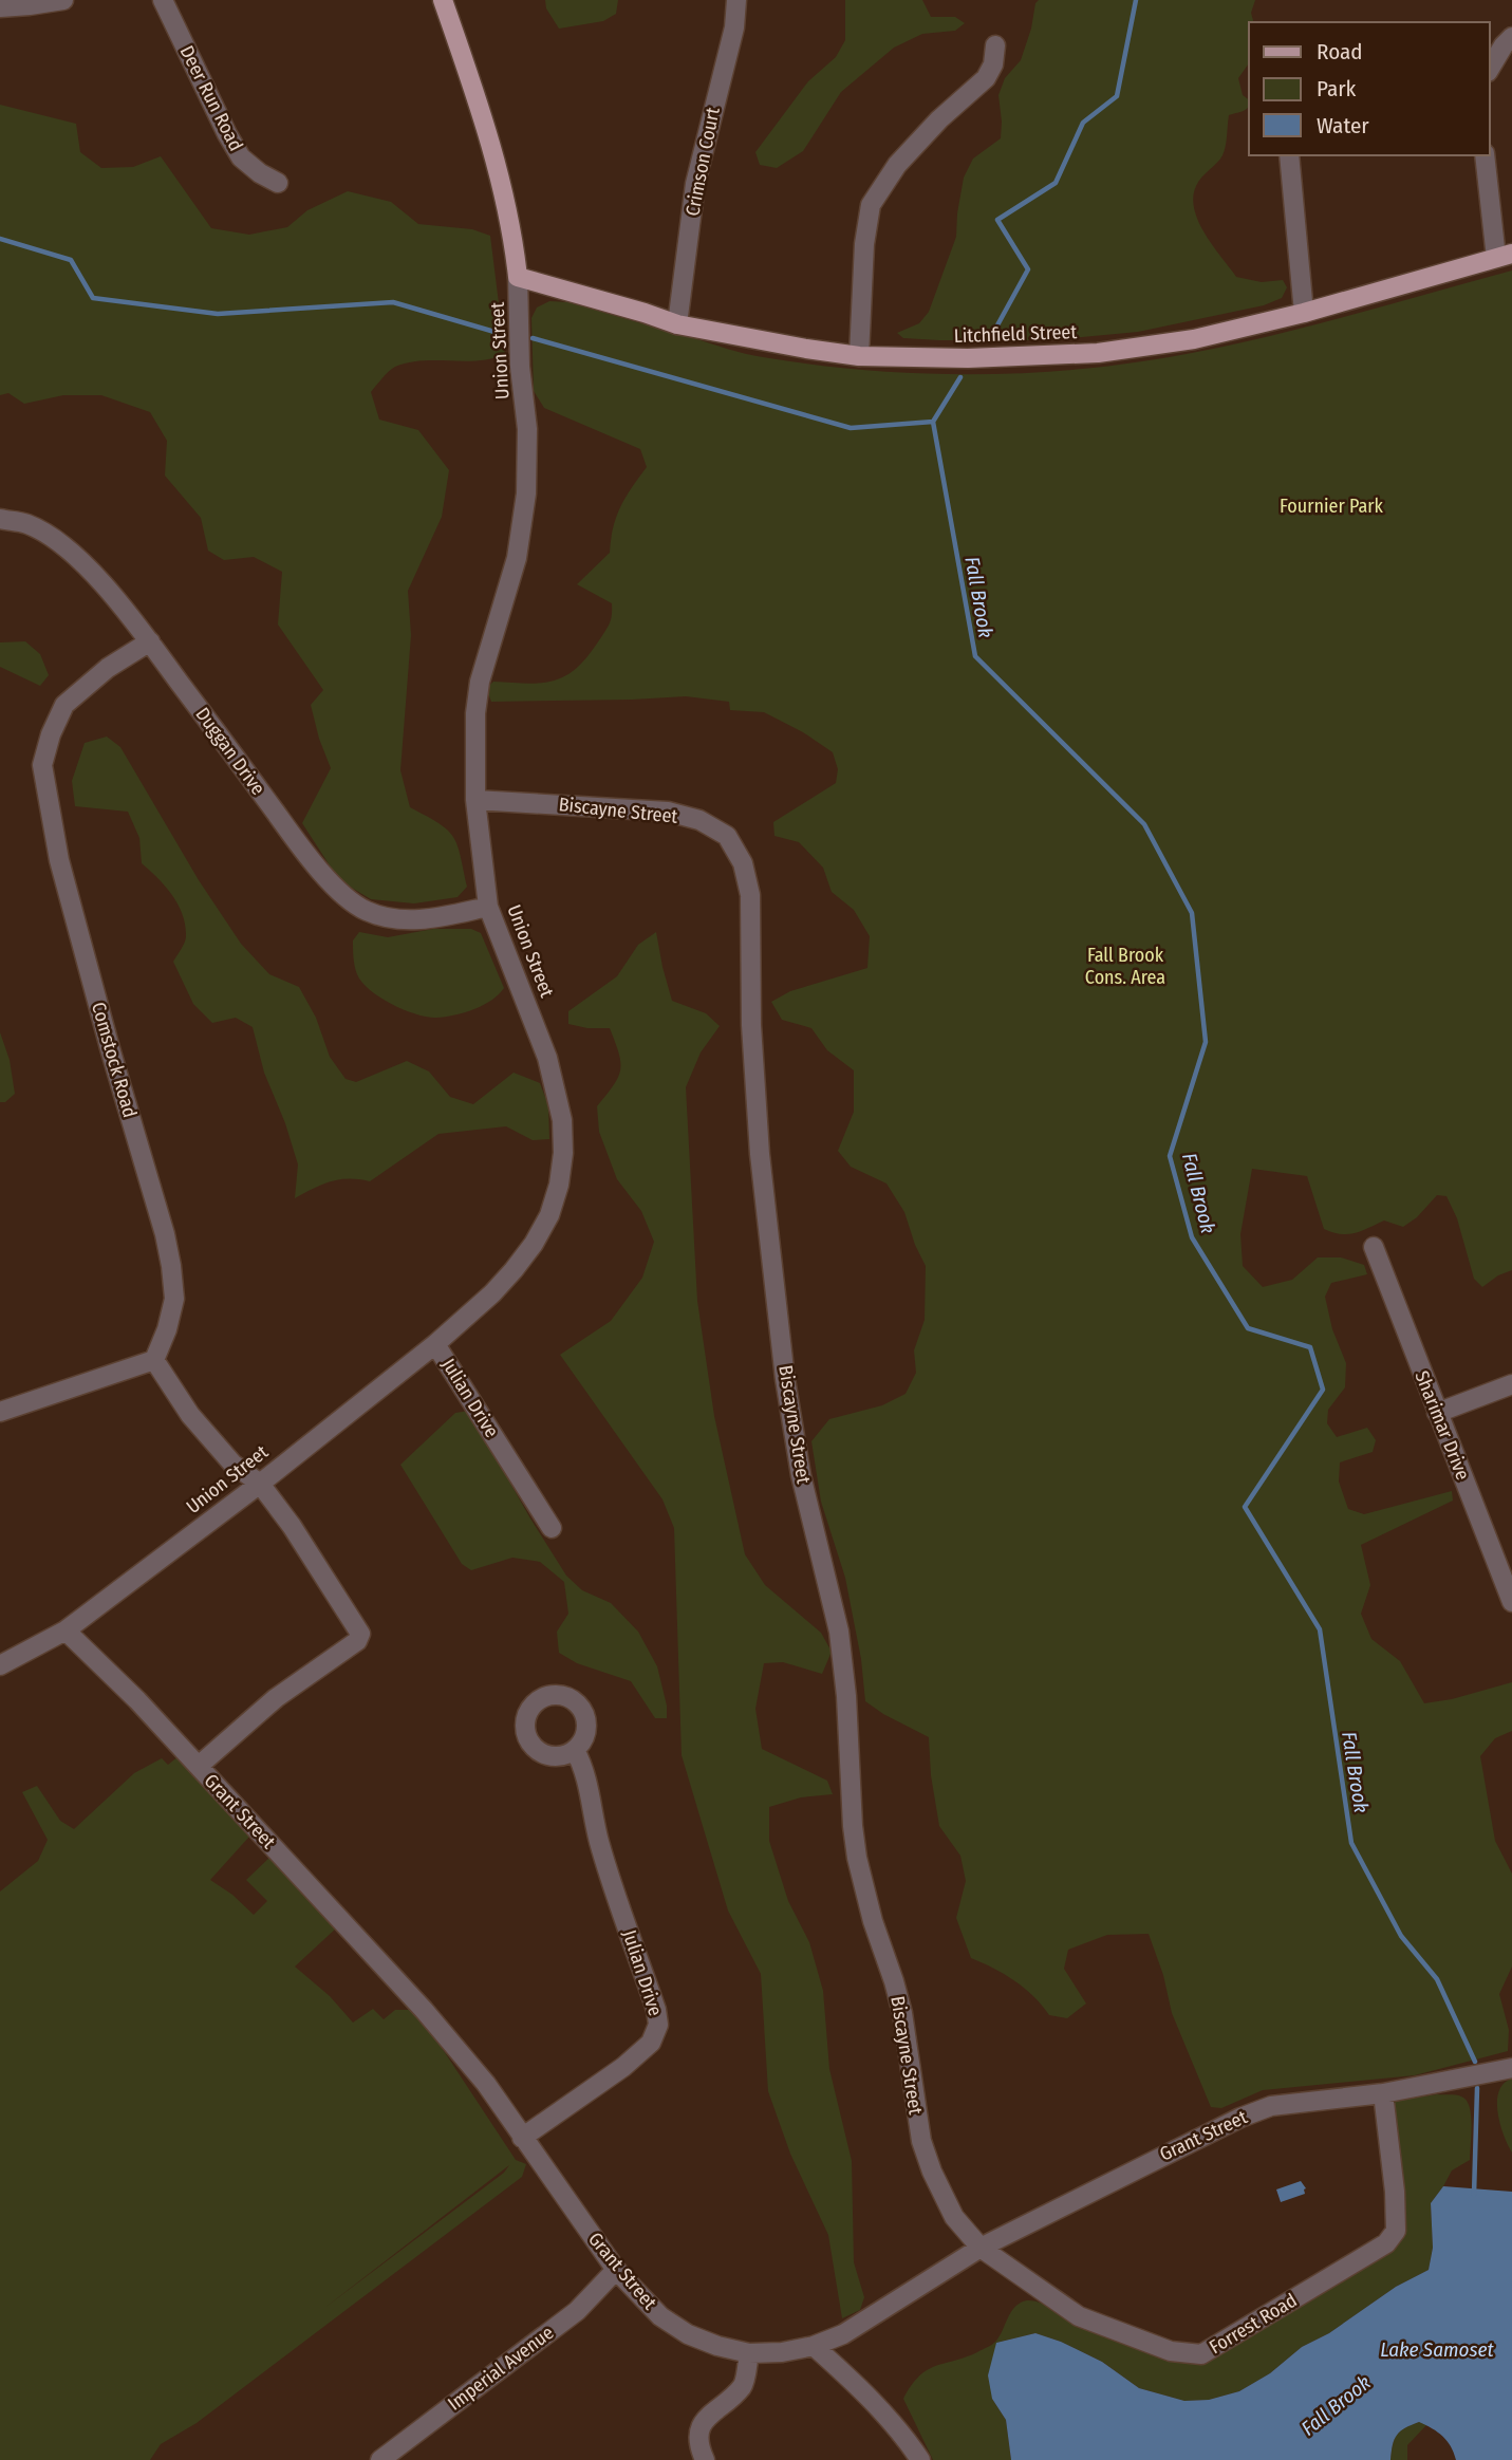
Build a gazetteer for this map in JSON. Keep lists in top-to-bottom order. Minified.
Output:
{"streets":{"main road":["Litchfield Street","Union Street"],"street":["Deer Run Road","Crimson Court","Duggan Drive","Biscayne Street","Comstock Road","Julian Drive","Sharimar Drive","Grant Street","Forrest Road","Imperial Avenue"]},"crossings":[["Crimson Court","Litchfield Street"],["Litchfield Street","Union Street"],["Union Street","Duggan Drive"],["Union Street","Biscayne Street"],["Union Street","Julian Drive"],["Union Street","Grant Street"],["Duggan Drive","Comstock Road"],["Biscayne Street","Grant Street"],["Biscayne Street","Forrest Road"],["Julian Drive","Grant Street"],["Grant Street","Forrest Road"],["Grant Street","Imperial Avenue"]],"water":["Fall Brook","Lake Samoset"],"parks":["Fournier Park","Fall Brook Cons. Area"],"legend":["Road","Park","Water"]}
